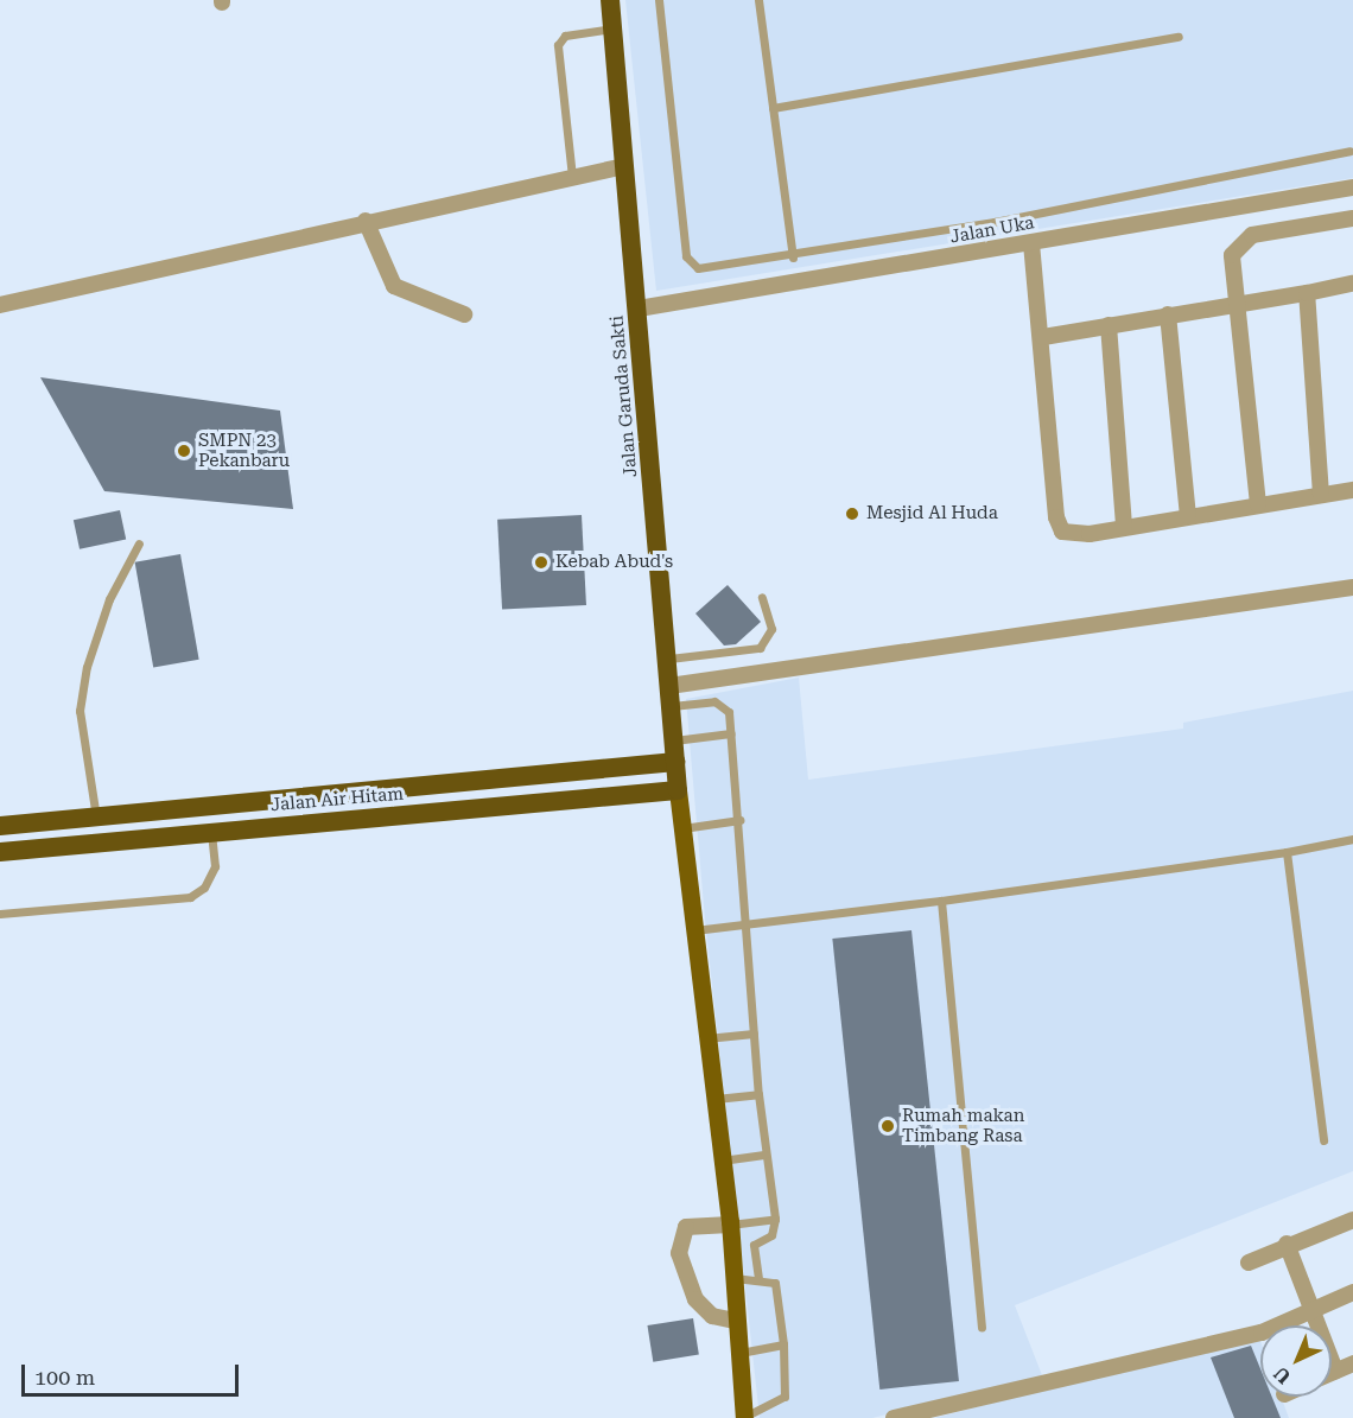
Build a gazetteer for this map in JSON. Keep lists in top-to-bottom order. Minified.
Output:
{"streets":{"highway":["Jalan Garuda Sakti","Jalan Air Hitam"],"street":["Jalan Uka"]},"crossings":[["Jalan Uka","Jalan Garuda Sakti"],["Jalan Garuda Sakti","Jalan Air Hitam"]],"places":["SMPN 23 Pekanbaru","Mesjid Al Huda","Kebab Abud's","Rumah makan Timbang Rasa"],"scale_bar":"100 m","north":"bottom left"}
